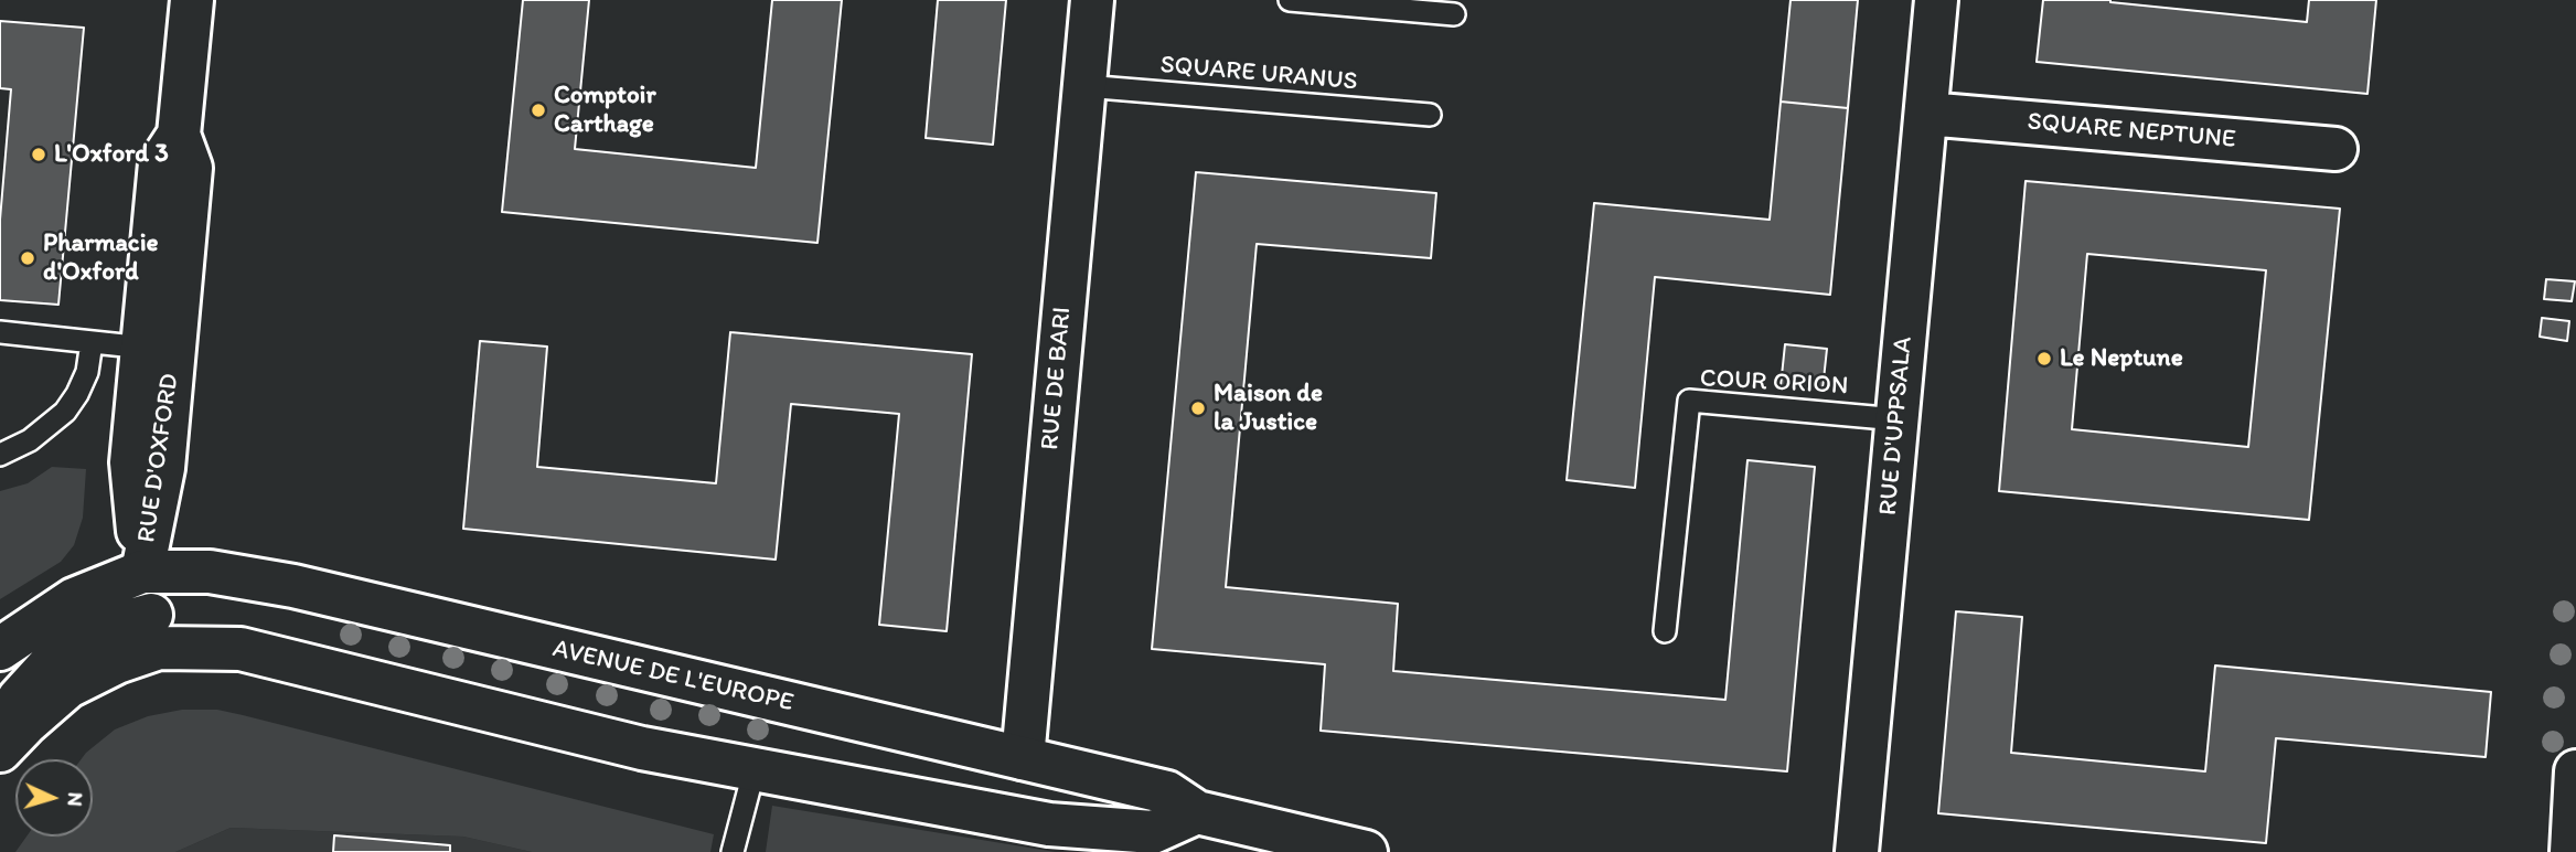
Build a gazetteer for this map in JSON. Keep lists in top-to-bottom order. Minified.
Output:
{"streets":{"street":["SQUARE NEPTUNE","RUE DE BARI","RUE D'UPPSALA","RUE D'OXFORD","AVENUE DE L'EUROPE"],"lane":["SQUARE URANUS","COUR ORION"]},"crossings":[["SQUARE URANUS","RUE DE BARI"],["SQUARE NEPTUNE","RUE D'UPPSALA"],["RUE DE BARI","AVENUE DE L'EUROPE"],["COUR ORION","RUE D'UPPSALA"],["RUE D'OXFORD","AVENUE DE L'EUROPE"]],"places":["Comptoir Carthage","L'Oxford 3","Pharmacie d'Oxford","Le Neptune","Maison de la Justice"],"north":"right"}
